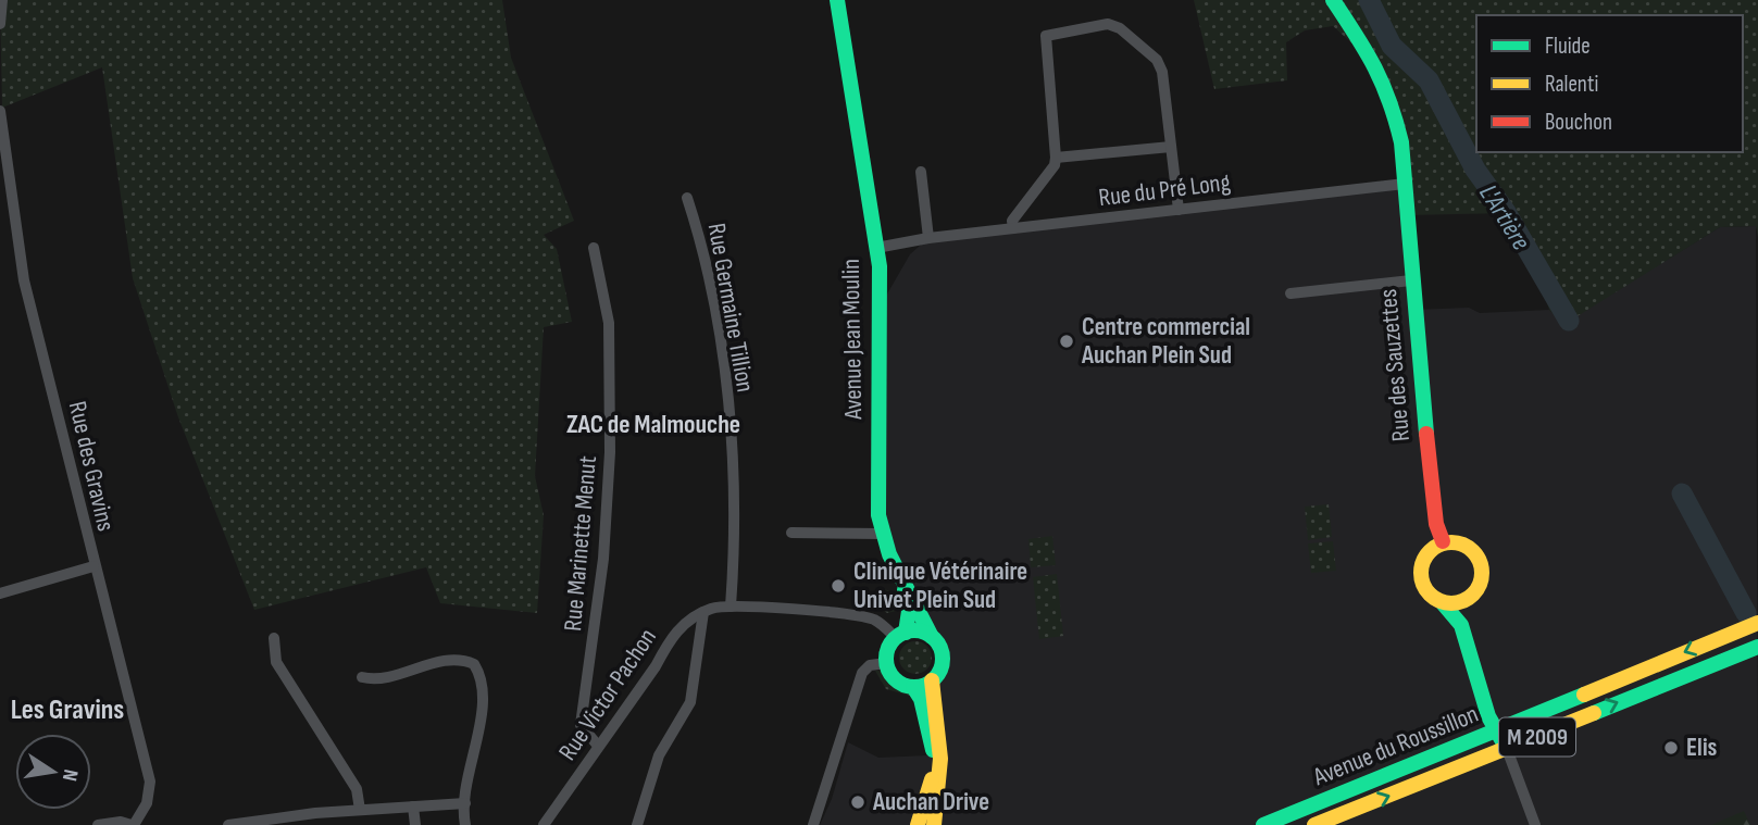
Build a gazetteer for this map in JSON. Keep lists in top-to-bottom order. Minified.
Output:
{"streets":{"main road":["Avenue Jean Moulin","Rue des Sauzettes","M 2009","Avenue du Roussillon"],"street":["Rue du Pré Long","Rue Germaine Tillion","Rue des Gravins","Rue Marinette Menut","Rue Victor Pachon"]},"crossings":[["Rue du Pré Long","Avenue Jean Moulin"],["Rue du Pré Long","Rue des Sauzettes"],["Rue Germaine Tillion","Rue Victor Pachon"],["Avenue Jean Moulin","Rue Victor Pachon"],["Rue Marinette Menut","Rue Victor Pachon"]],"districts":["ZAC de Malmouche","Les Gravins"],"water":["L'Artière"],"places":["Centre commercial Auchan Plein Sud","Clinique Vétérinaire Univet Plein Sud","Elis","Auchan Drive"],"legend":["Fluide","Ralenti","Bouchon"],"north":"right"}
